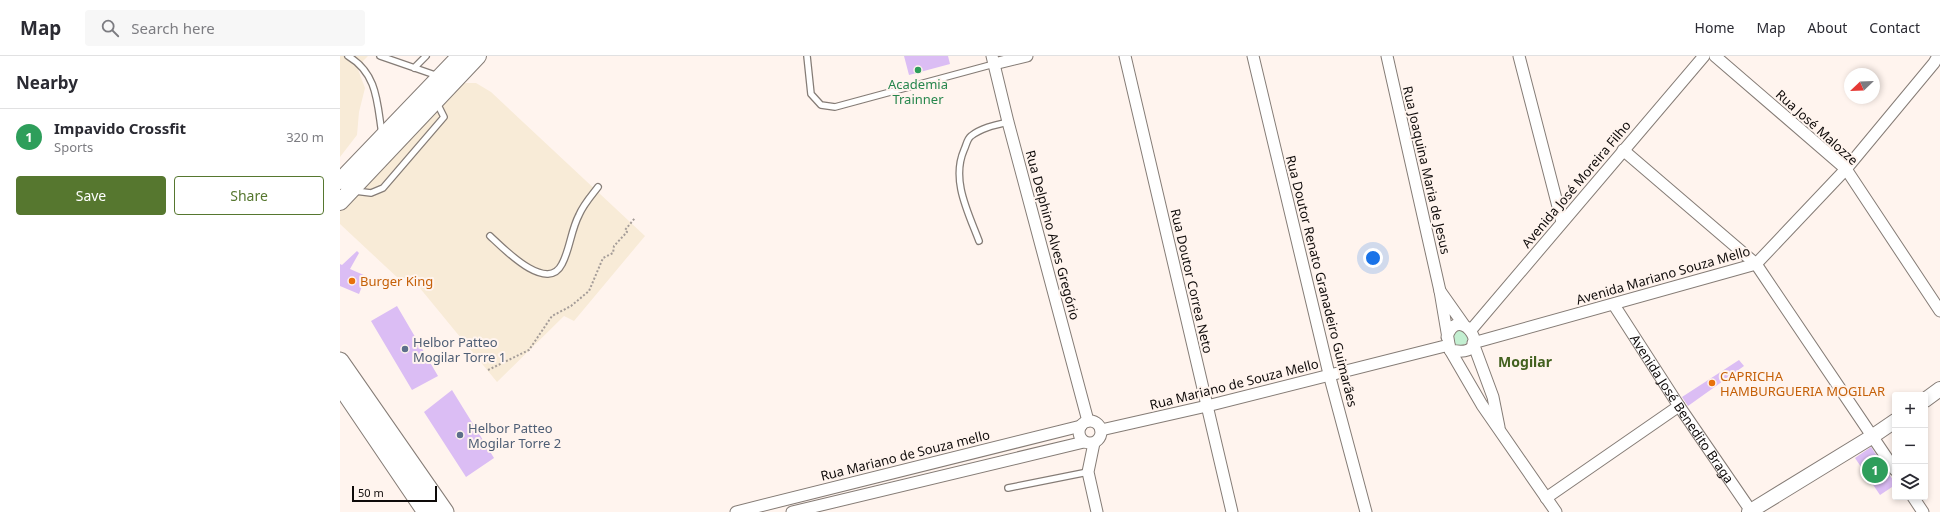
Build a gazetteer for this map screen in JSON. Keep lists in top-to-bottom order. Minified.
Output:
{"streets":{"street":["Rua José Malozze","Rua Joaquina Maria de Jesus","Avenida José Moreira Filho","Rua Delphino Alves Gregório","Avenida Mariano Souza Mello","Rua Doutor Correa Neto","Rua Doutor Renato Granadeiro Guimarães","Rua Mariano de Souza Mello","Avenida José Benedito Braga","Rua Mariano de Souza mello"]},"crossings":[["Rua José Malozze","Avenida Mariano Souza Mello"],["Rua Joaquina Maria de Jesus","Avenida José Moreira Filho"],["Rua Joaquina Maria de Jesus","Avenida Mariano Souza Mello"],["Rua Joaquina Maria de Jesus","Rua Mariano de Souza Mello"],["Avenida José Moreira Filho","Avenida Mariano Souza Mello"],["Avenida José Moreira Filho","Rua Mariano de Souza Mello"],["Rua Delphino Alves Gregório","Rua Mariano de Souza Mello"],["Rua Delphino Alves Gregório","Rua Mariano de Souza mello"],["Avenida Mariano Souza Mello","Rua Mariano de Souza Mello"],["Avenida Mariano Souza Mello","Avenida José Benedito Braga"],["Rua Doutor Correa Neto","Rua Mariano de Souza Mello"],["Rua Doutor Renato Granadeiro Guimarães","Rua Mariano de Souza Mello"],["Rua Mariano de Souza Mello","Rua Mariano de Souza mello"]],"districts":["Mogilar"],"places":["Academia Trainner","Burger King","Helbor Patteo Mogilar Torre 1","CAPRICHA HAMBURGUERIA MOGILAR","Helbor Patteo Mogilar Torre 2"],"scale_bar":"50 m","north":"bottom left","page":{"header":"Map","search":"Search here","nav":["Home","Map","About","Contact"],"heading":"Nearby","list":[{"mark":"1","name":"Impavido Crossfit","note":"Sports","value":"320 m"}],"buttons":["Save","Share"],"map_buttons":["+","−"],"pins":"1","scale":"50 m"}}
